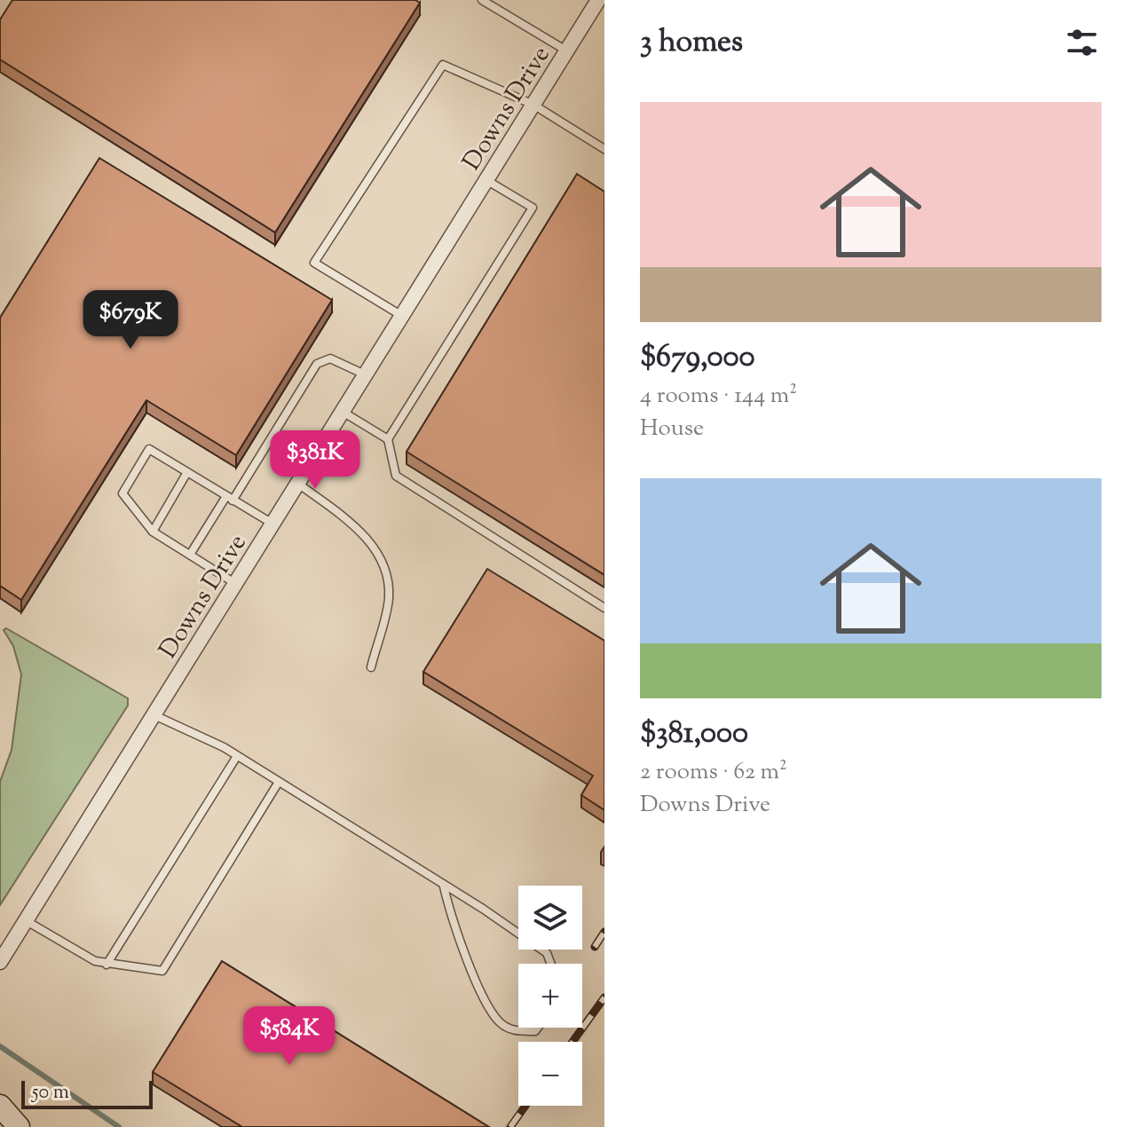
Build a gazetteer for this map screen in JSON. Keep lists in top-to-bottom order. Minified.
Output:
{"streets":{"street":["Downs Drive"]},"scale_bar":"50 m","page":{"heading":"3 homes","list":[{"name":"$679,000","note":"4 rooms · 144 m² · House"},{"name":"$381,000","note":"2 rooms · 62 m² · Downs Drive"}],"price":["$679K","$381K","$584K"],"map_buttons":["+","−"],"scale":"50 m"}}
